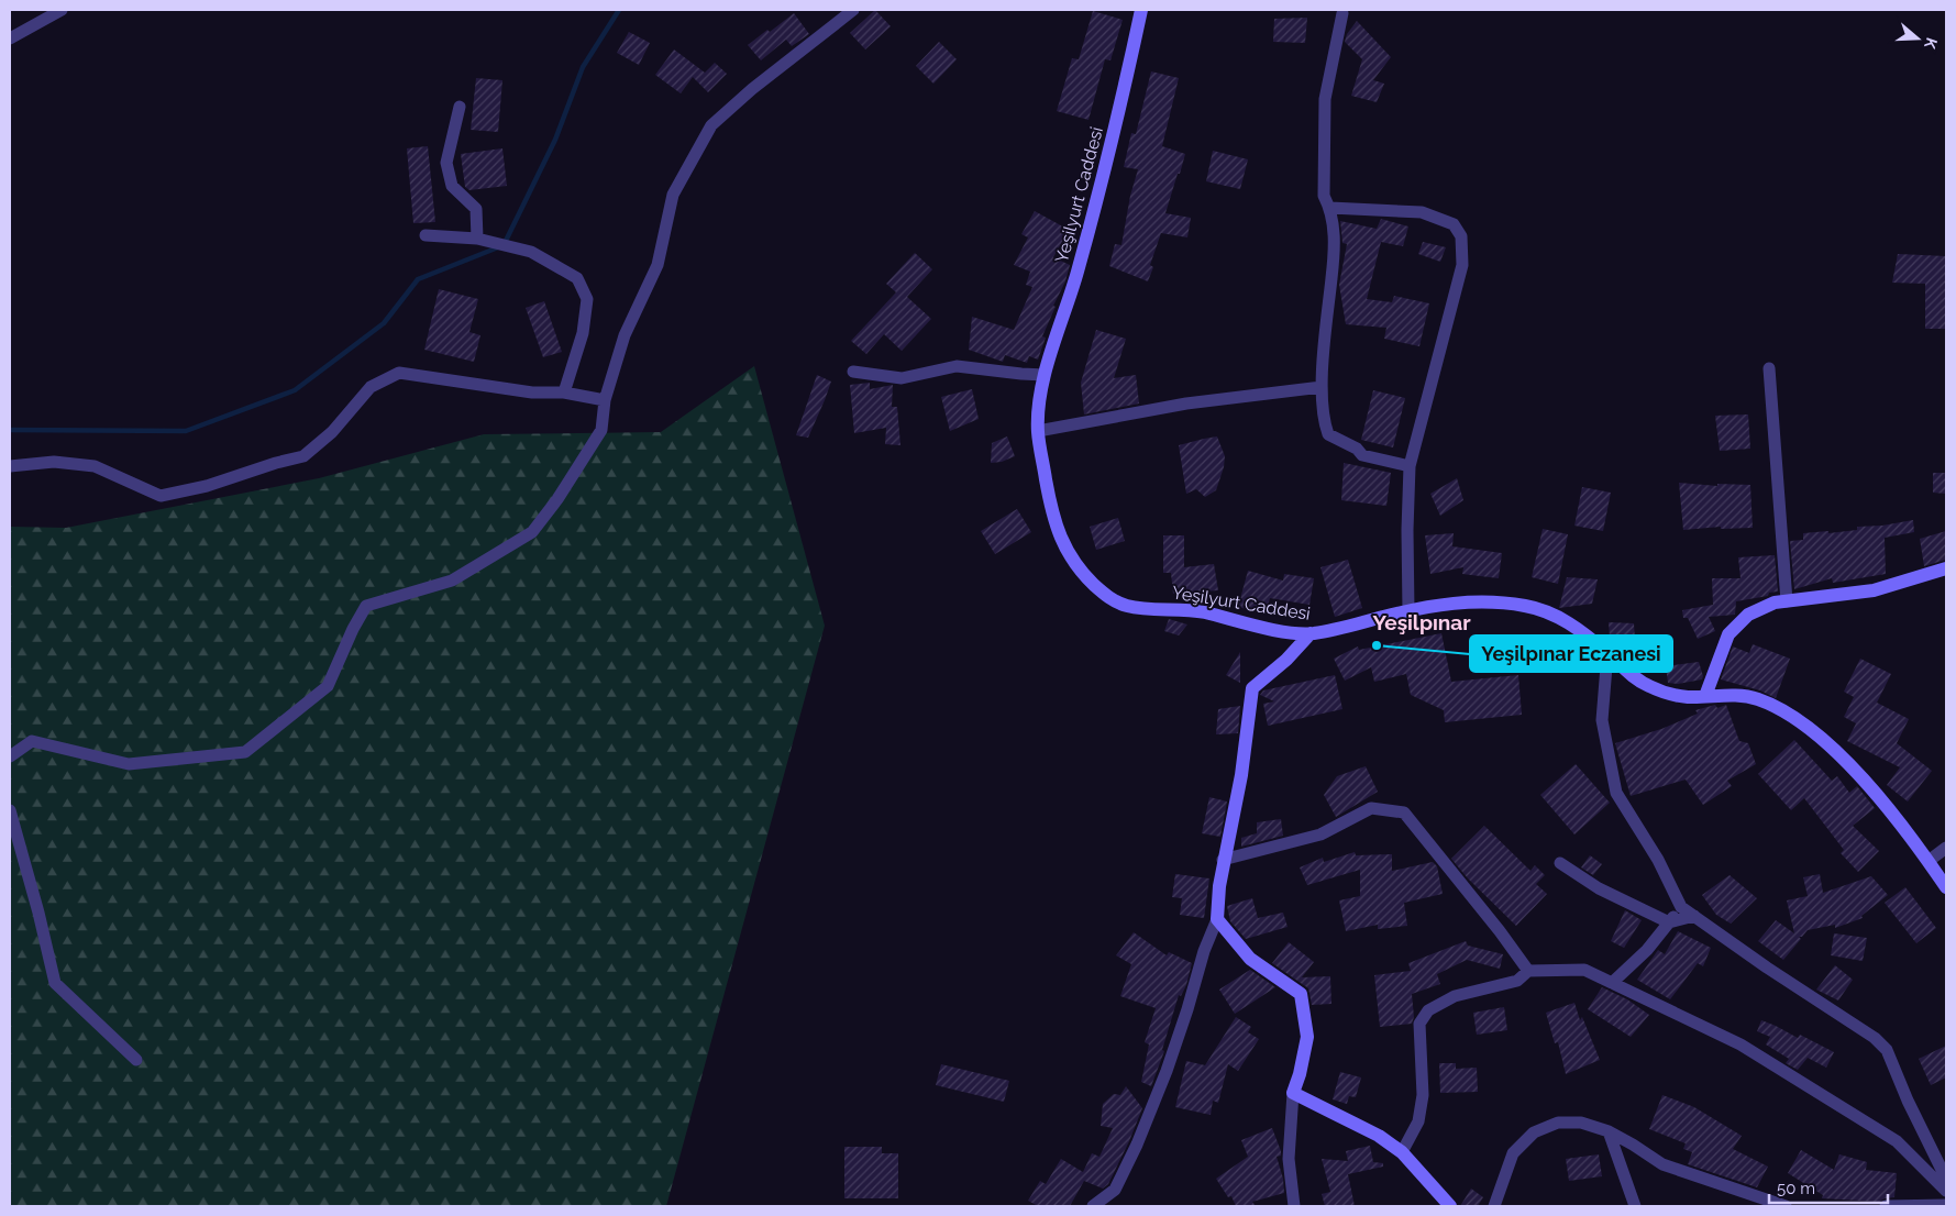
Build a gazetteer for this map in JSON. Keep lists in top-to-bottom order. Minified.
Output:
{"streets":{"main road":["Yeşilyurt Caddesi"]},"districts":["Yeşilpınar"],"places":["Yeşilpınar Eczanesi"],"scale_bar":"50 m","north":"right"}
